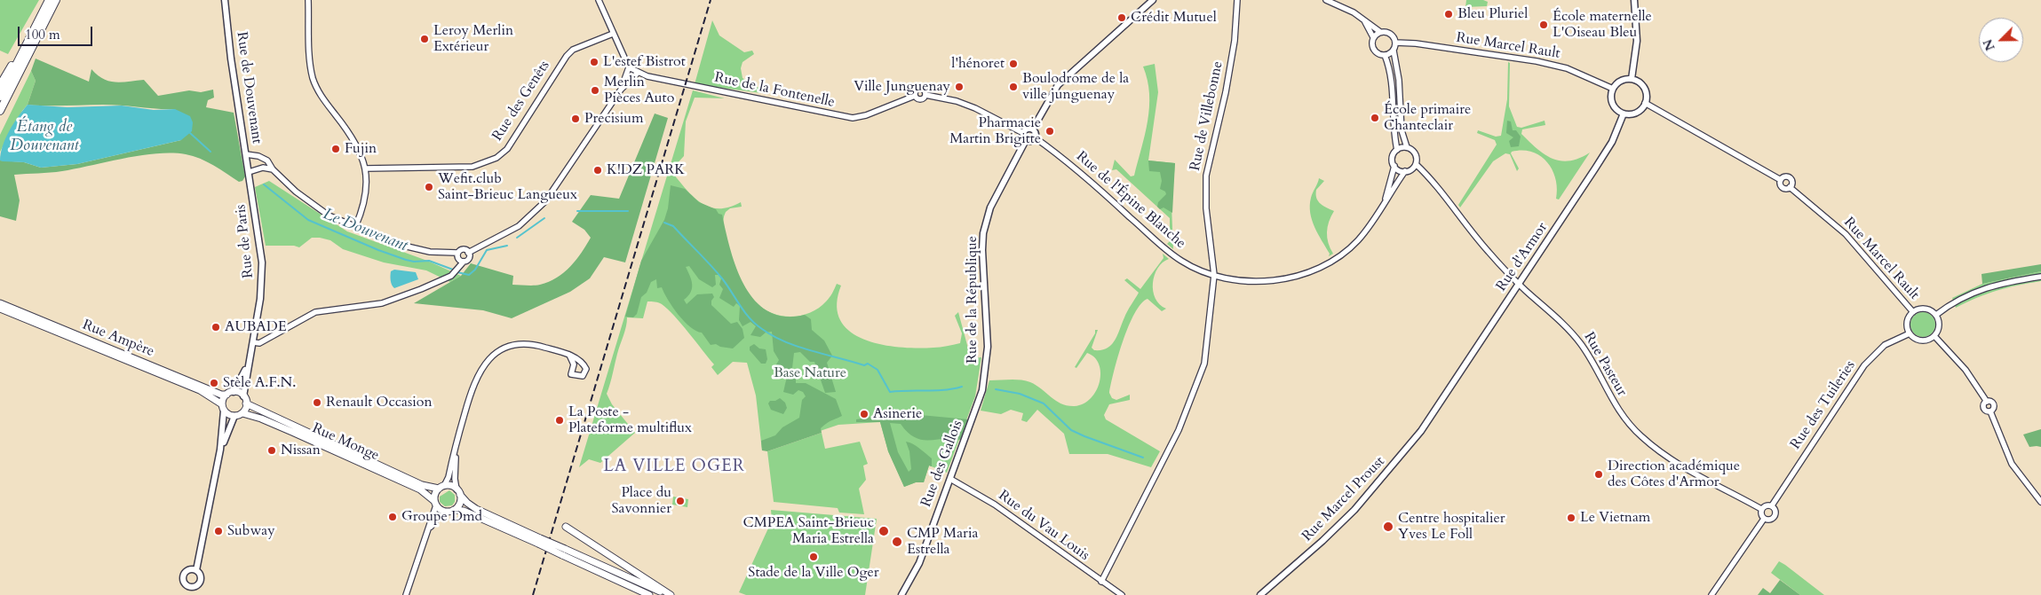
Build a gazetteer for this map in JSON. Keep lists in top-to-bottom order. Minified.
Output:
{"streets":{"main road":["Rue de Douvenant","Rue de Paris","Rue d'Armor","Rue de la République","Rue Ampère","Rue Monge","Rue des Gallois","Rue Marcel Proust"],"street":["Rue Marcel Rault","Rue de la Fontenelle","Rue des Genêts","Rue de Villebonne","Rue de l'Épine Blanche","Rue Pasteur","Rue des Tuileries","Rue du Vau Louis"]},"crossings":[["Rue Marcel Rault","Rue d'Armor"],["Rue Marcel Rault","Rue des Tuileries"],["Rue de Douvenant","Rue de Paris"],["Rue de Villebonne","Rue de l'Épine Blanche"],["Rue de Villebonne","Rue du Vau Louis"],["Rue de l'Épine Blanche","Rue de la République"],["Rue de l'Épine Blanche","Rue Pasteur"],["Rue de Paris","Rue Ampère"],["Rue de Paris","Rue Monge"],["Rue d'Armor","Rue Pasteur"],["Rue d'Armor","Rue Marcel Proust"],["Rue de la République","Rue des Gallois"],["Rue Ampère","Rue Monge"],["Rue Pasteur","Rue des Tuileries"],["Rue des Gallois","Rue du Vau Louis"]],"districts":["LA VILLE OGER"],"water":["Étang de Douvenant","Le Douvenant"],"parks":["Base Nature"],"places":["Bleu Pluriel","Crédit Mutuel","École maternelle L'Oiseau Bleu","Leroy Merlin Extérieur","L'estef Bistrot","l'hénoret","Ville Junguenay","Boulodrome de la ville junguenay","Merlin Pièces Auto","École primaire Chanteclair","Precisium","Pharmacie Martin Brigitte","Fujin","K!DZ PARK","Wefit.club Saint-Brieuc Langueux","AUBADE","Stèle A.F.N.","Renault Occasion","Asinerie","La Poste - Plateforme multiflux","Nissan","Direction académique des Côtes d'Armor","Place du Savonnier","Groupe Dmd","Le Vietnam","Centre hospitalier Yves Le Foll","Subway","CMPEA Saint-Brieuc Maria Estrella","CMP Maria Estrella","Stade de la Ville Oger"],"scale_bar":"100 m","north":"bottom left"}
